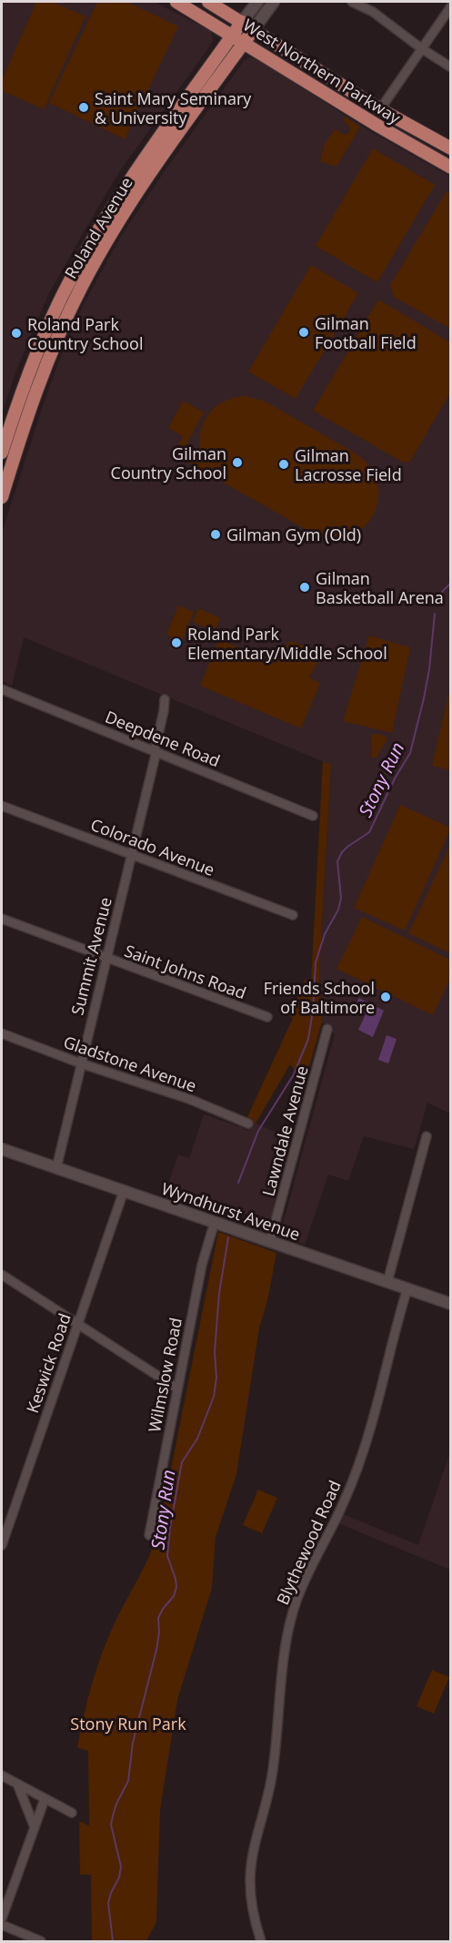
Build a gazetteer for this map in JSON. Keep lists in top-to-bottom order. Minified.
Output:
{"streets":{"main road":["West Northern Parkway","Roland Avenue"],"street":["Deepdene Road","Colorado Avenue","Summit Avenue","Saint Johns Road","Gladstone Avenue","Lawndale Avenue","Wyndhurst Avenue","Keswick Road","Wilmslow Road","Blythewood Road"]},"crossings":[["West Northern Parkway","Roland Avenue"],["Deepdene Road","Summit Avenue"],["Colorado Avenue","Summit Avenue"],["Summit Avenue","Saint Johns Road"],["Summit Avenue","Gladstone Avenue"],["Summit Avenue","Wyndhurst Avenue"],["Lawndale Avenue","Wyndhurst Avenue"],["Wyndhurst Avenue","Keswick Road"],["Wyndhurst Avenue","Wilmslow Road"],["Wyndhurst Avenue","Blythewood Road"]],"water":["Stony Run"],"parks":["Stony Run Park"],"places":["Saint Mary Seminary & University","Gilman Football Field","Roland Park Country School","Gilman Country School","Gilman Lacrosse Field","Gilman Gym (Old)","Gilman Basketball Arena","Roland Park Elementary/Middle School","Friends School of Baltimore"]}
